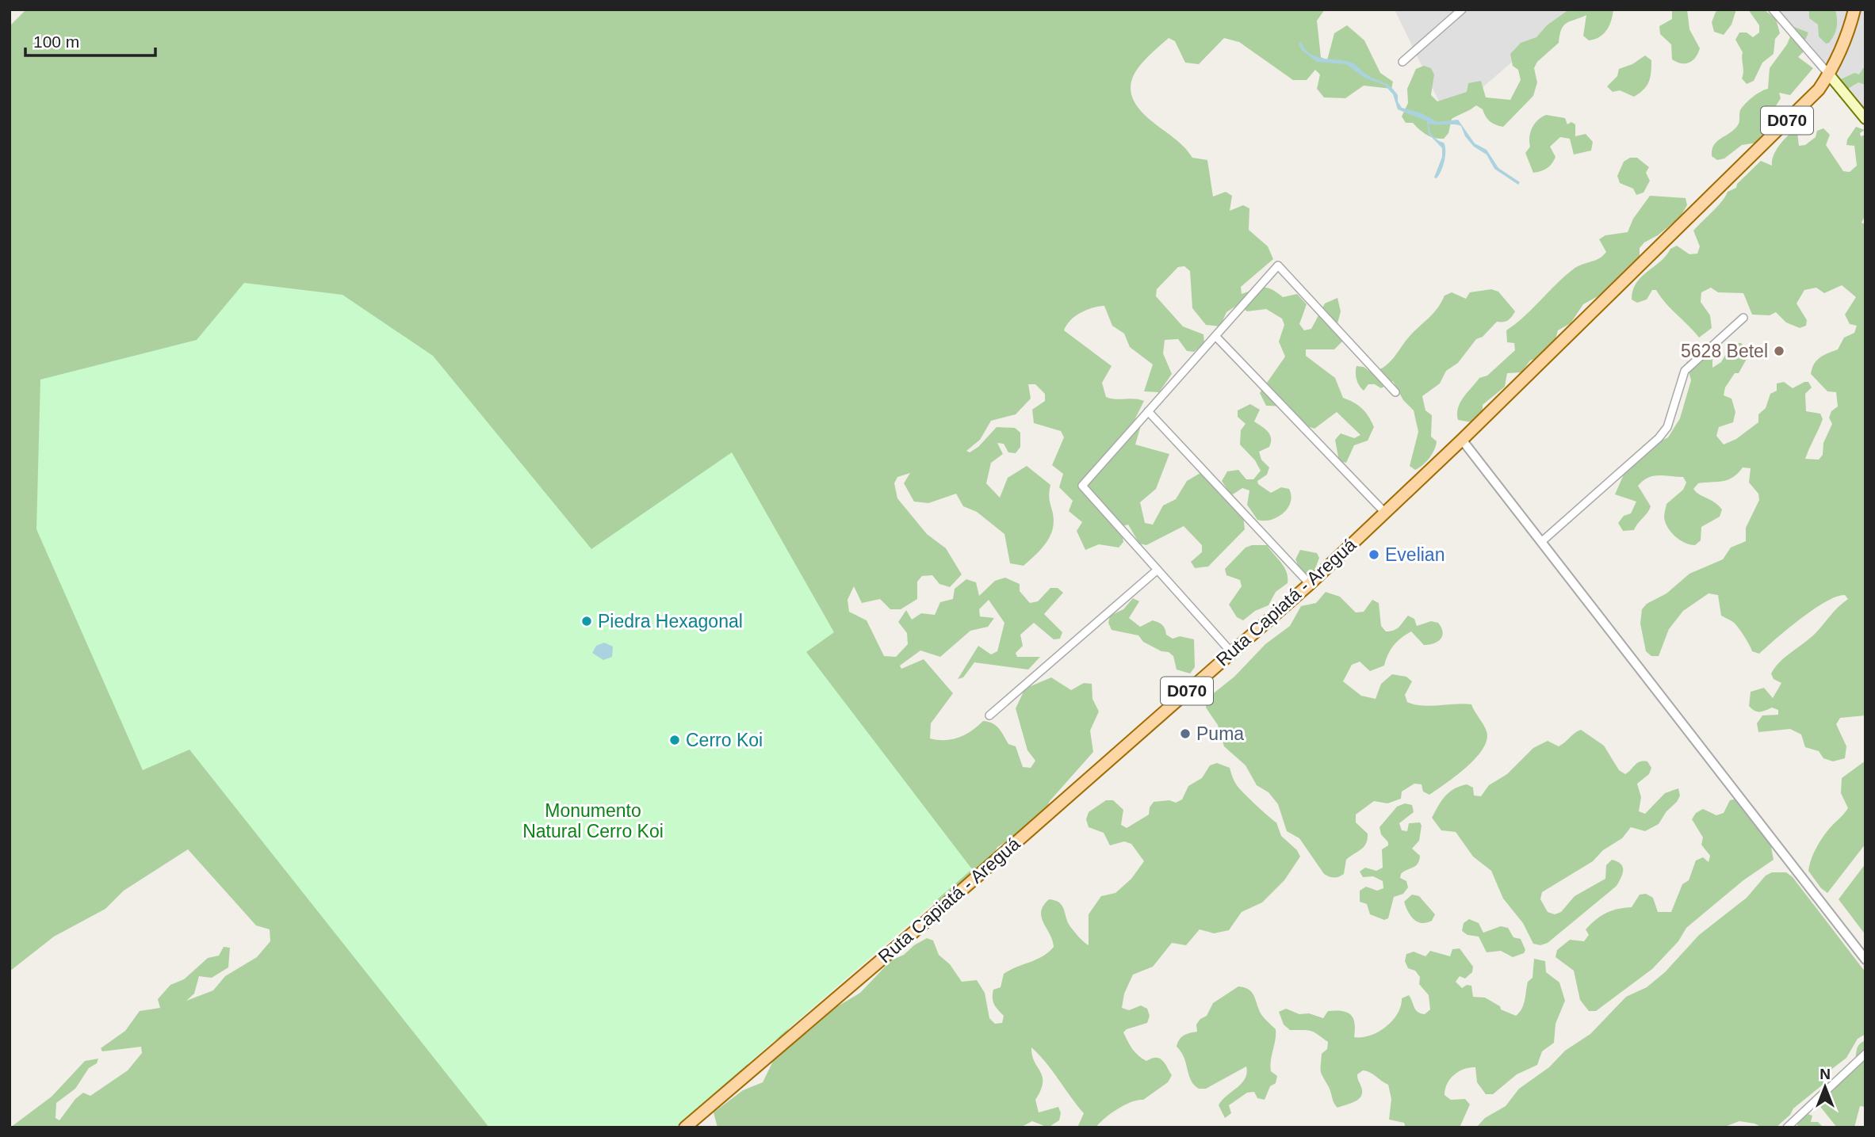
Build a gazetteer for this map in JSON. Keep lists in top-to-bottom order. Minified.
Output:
{"streets":{"main road":["D070","Ruta Capiatá - Areguá"]},"crossings":[["D070","Ruta Capiatá - Areguá"]],"parks":["Monumento Natural Cerro Koi"],"places":["5628 Betel","Evelian","Piedra Hexagonal","Puma","Cerro Koi"],"scale_bar":"100 m","north":"top"}
